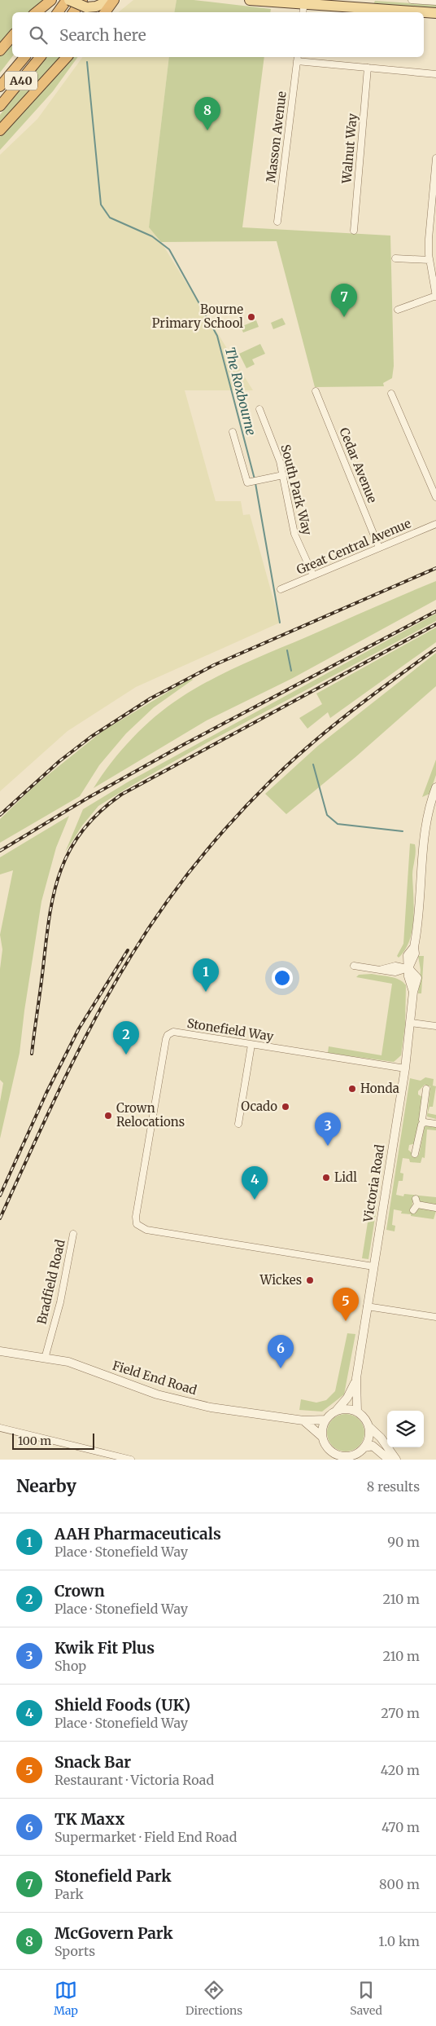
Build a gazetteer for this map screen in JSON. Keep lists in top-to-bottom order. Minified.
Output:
{"streets":{"highway":["A40"],"street":["Masson Avenue","Walnut Way","Cedar Avenue","South Park Way","Great Central Avenue","Stonefield Way","Victoria Road","Bradfield Road","Field End Road"]},"crossings":[["Cedar Avenue","Great Central Avenue"],["South Park Way","Great Central Avenue"],["Stonefield Way","Victoria Road"],["Victoria Road","Field End Road"],["Bradfield Road","Field End Road"]],"water":["The Roxbourne"],"places":["Bourne Primary School","Honda","Ocado","Crown Relocations","Lidl","Wickes"],"scale_bar":"100 m","page":{"search":"Search here","pins":["8","7","1","2","3","4","5","6"],"scale":"100 m","heading":["Nearby","8 results"],"list":[{"mark":"1","name":"AAH Pharmaceuticals","note":"Place · Stonefield Way","value":"90 m"},{"mark":"2","name":"Crown","note":"Place · Stonefield Way","value":"210 m"},{"mark":"3","name":"Kwik Fit Plus","note":"Shop","value":"210 m"},{"mark":"4","name":"Shield Foods (UK)","note":"Place · Stonefield Way","value":"270 m"},{"mark":"5","name":"Snack Bar","note":"Restaurant · Victoria Road","value":"420 m"},{"mark":"6","name":"TK Maxx","note":"Supermarket · Field End Road","value":"470 m"},{"mark":"7","name":"Stonefield Park","note":"Park","value":"800 m"},{"mark":"8","name":"McGovern Park","note":"Sports","value":"1.0 km"}],"nav":["Map","Directions","Saved"]}}
